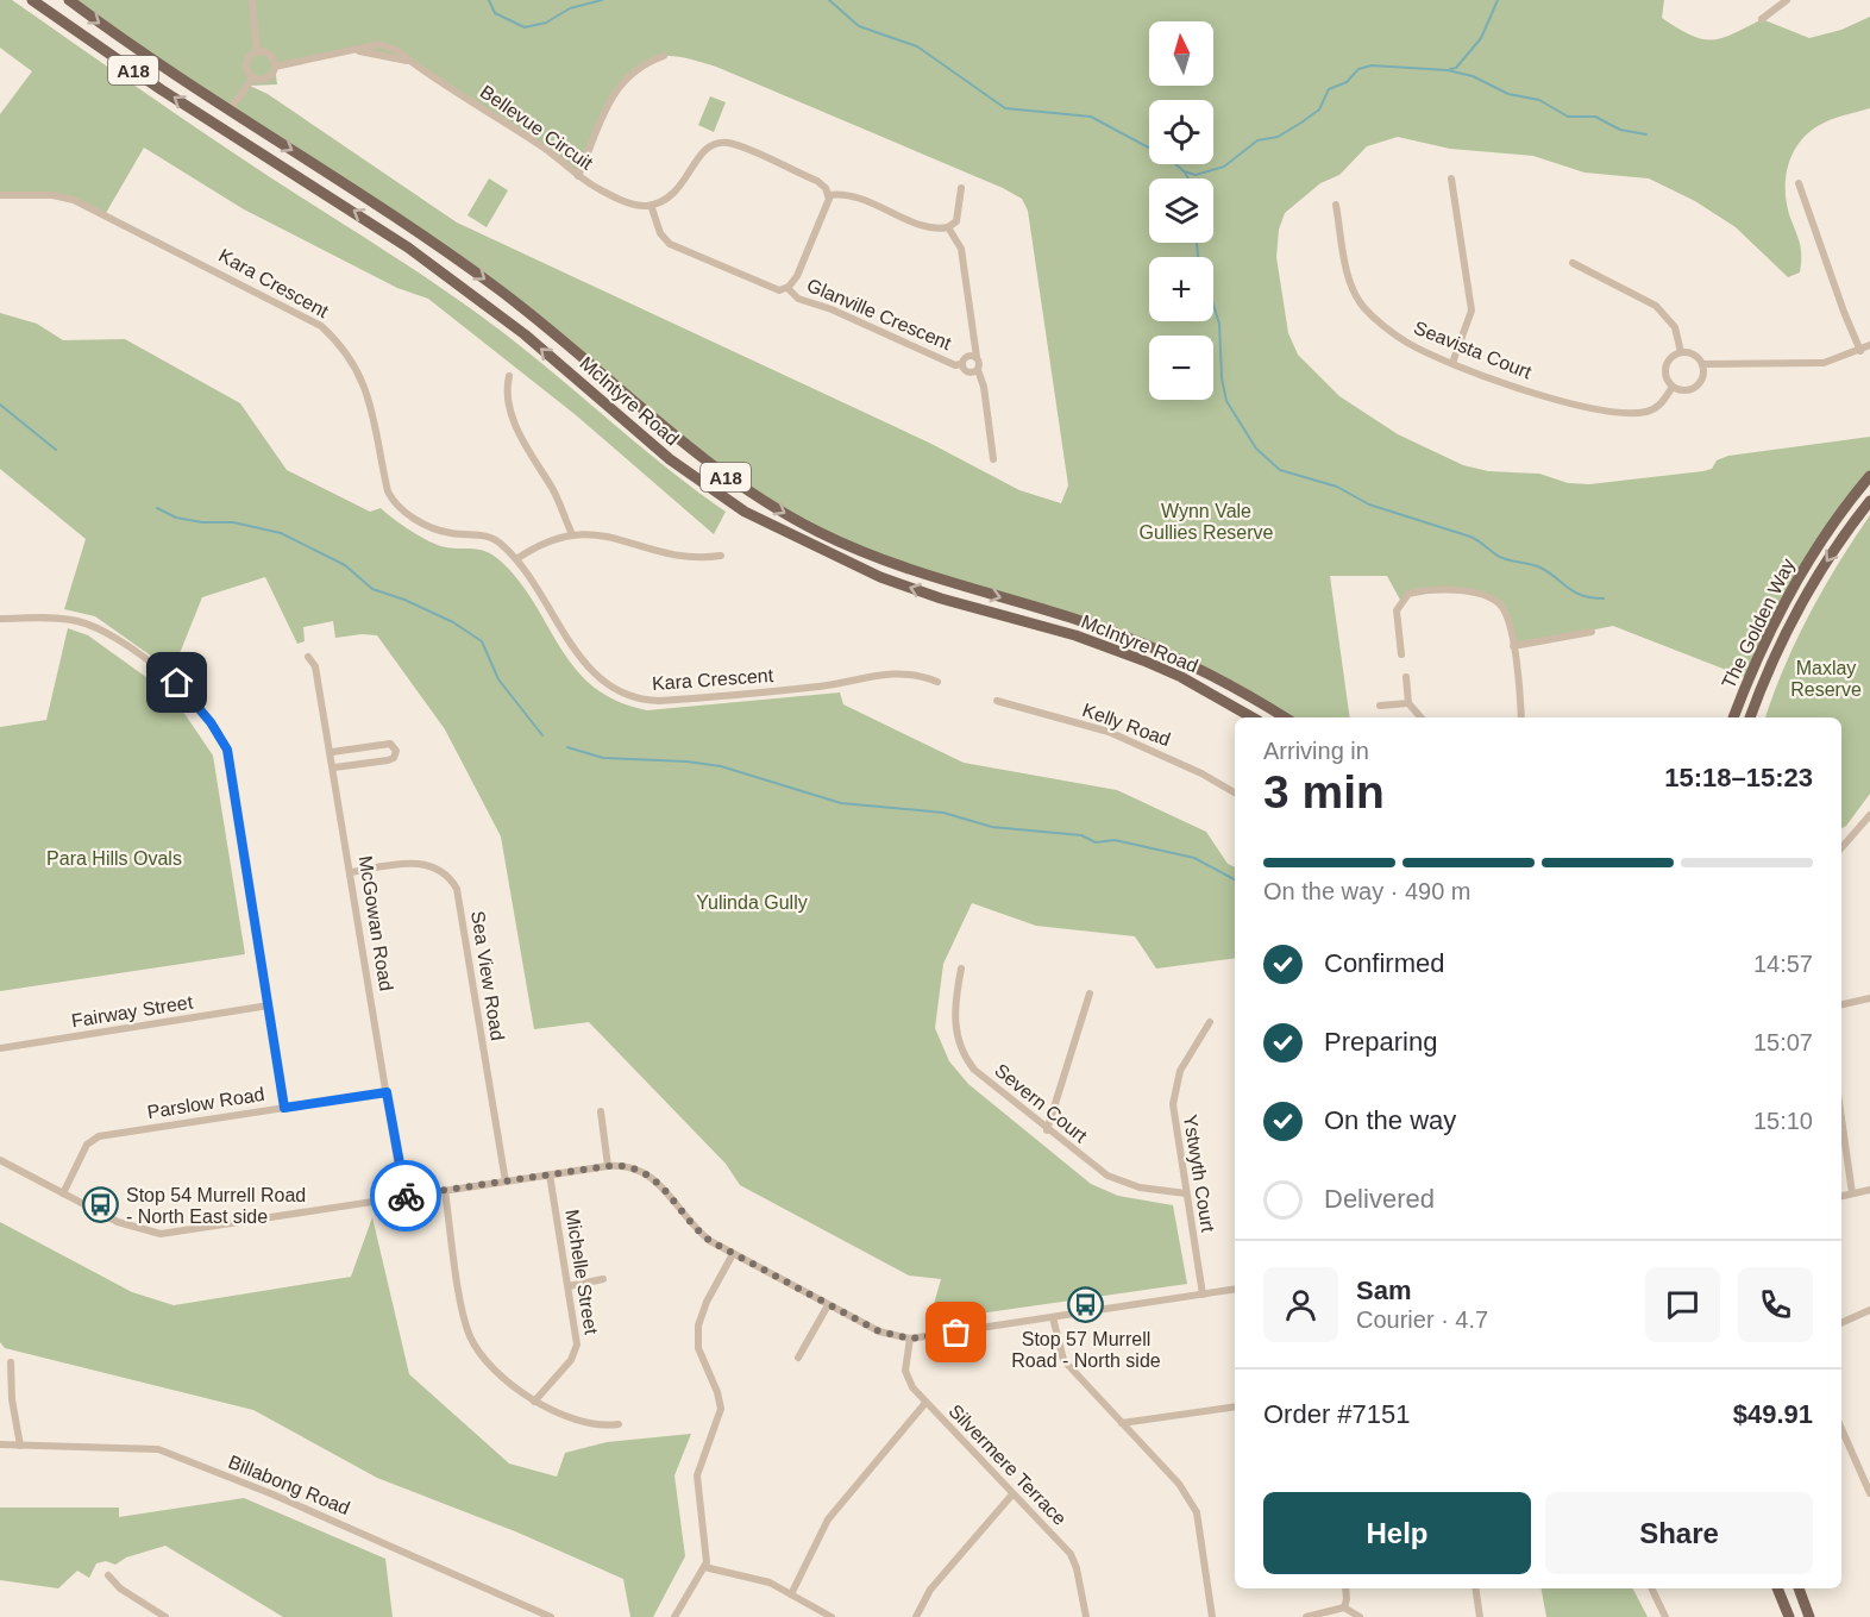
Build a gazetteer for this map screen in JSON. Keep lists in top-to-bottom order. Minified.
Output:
{"streets":{"main road":["A18","McIntyre Road","The Golden Way"],"street":["Bellevue Circuit","Kara Crescent","Glanville Crescent","Seavista Court","Kelly Road","McGowan Road","Sea View Road","Fairway Street","Parslow Road","Severn Court","Ystwyth Court","Michelle Street","Silvermere Terrace","Billabong Road"]},"crossings":[["McGowan Road","Sea View Road"],["McGowan Road","Parslow Road"],["Severn Court","Ystwyth Court"]],"parks":["Wynn Vale Gullies Reserve","Maxlay Reserve","Para Hills Ovals","Yulinda Gully"],"places":{"bus stop":["Stop 54 Murrell Road - North East side","Stop 57 Murrell Road - North side"]},"north":"top","page":{"map_buttons":["+","−"],"heading":["3 min","Arriving in","15:18–15:23"],"panel":["Sam","Courier · 4.7","Order #7151","$49.91"],"bar":"On the way · 490 m","list":[["Confirmed","14:57"],["Preparing","15:07"],["On the way","15:10"],"Delivered"],"buttons":["Help","Share"]}}
